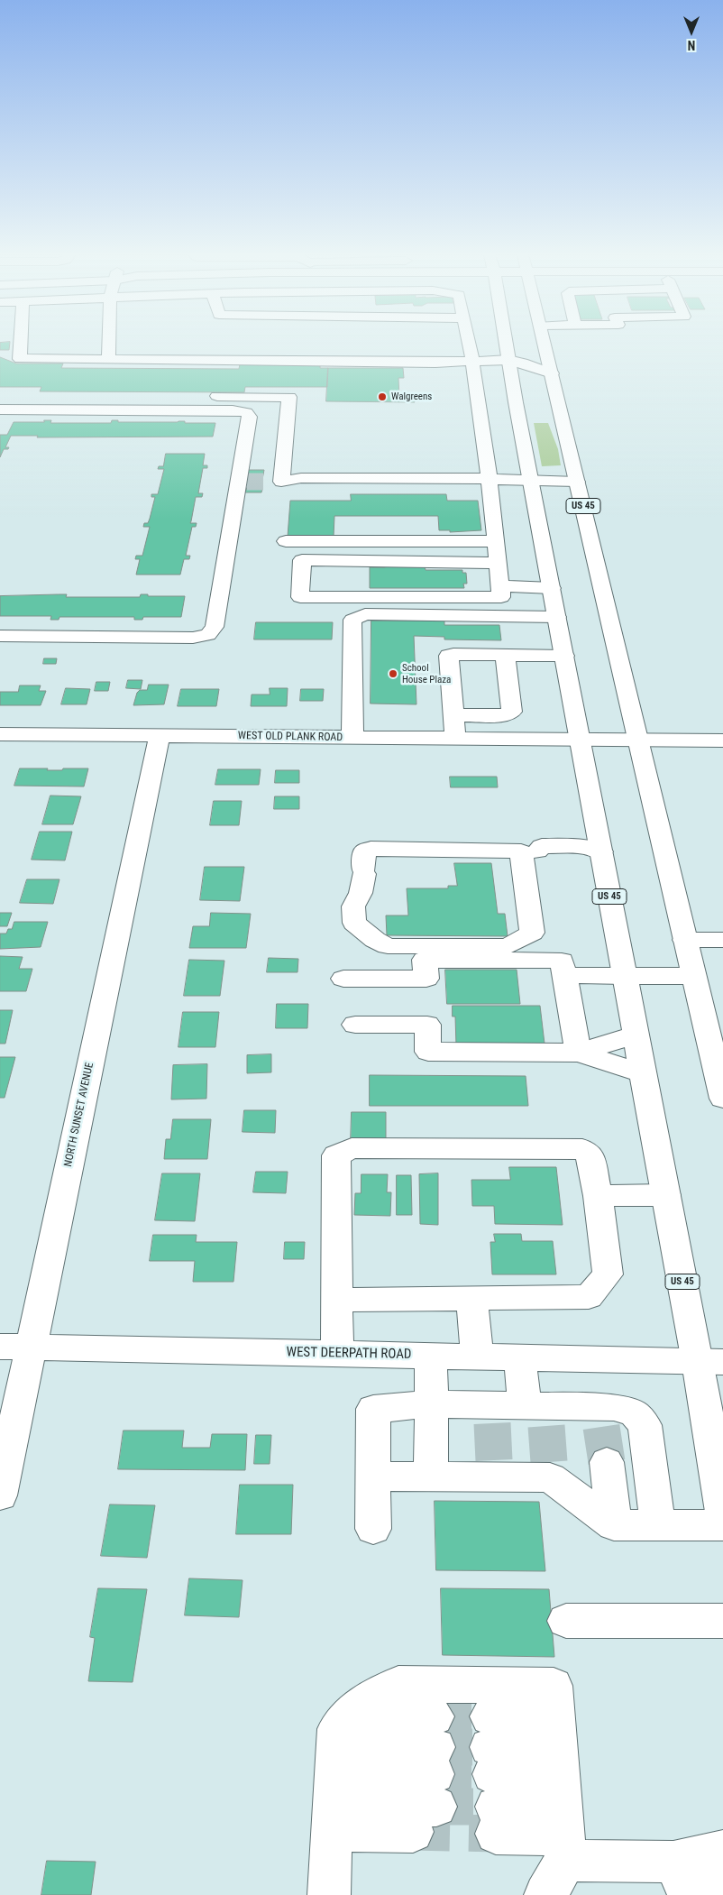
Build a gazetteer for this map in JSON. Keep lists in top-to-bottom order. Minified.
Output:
{"streets":{"main road":["US 45","WEST OLD PLANK ROAD","NORTH SUNSET AVENUE","WEST DEERPATH ROAD"]},"crossings":[["US 45","WEST OLD PLANK ROAD"],["US 45","WEST DEERPATH ROAD"],["WEST OLD PLANK ROAD","NORTH SUNSET AVENUE"],["NORTH SUNSET AVENUE","WEST DEERPATH ROAD"]],"places":["Walgreens","School House Plaza"],"north":"bottom"}
